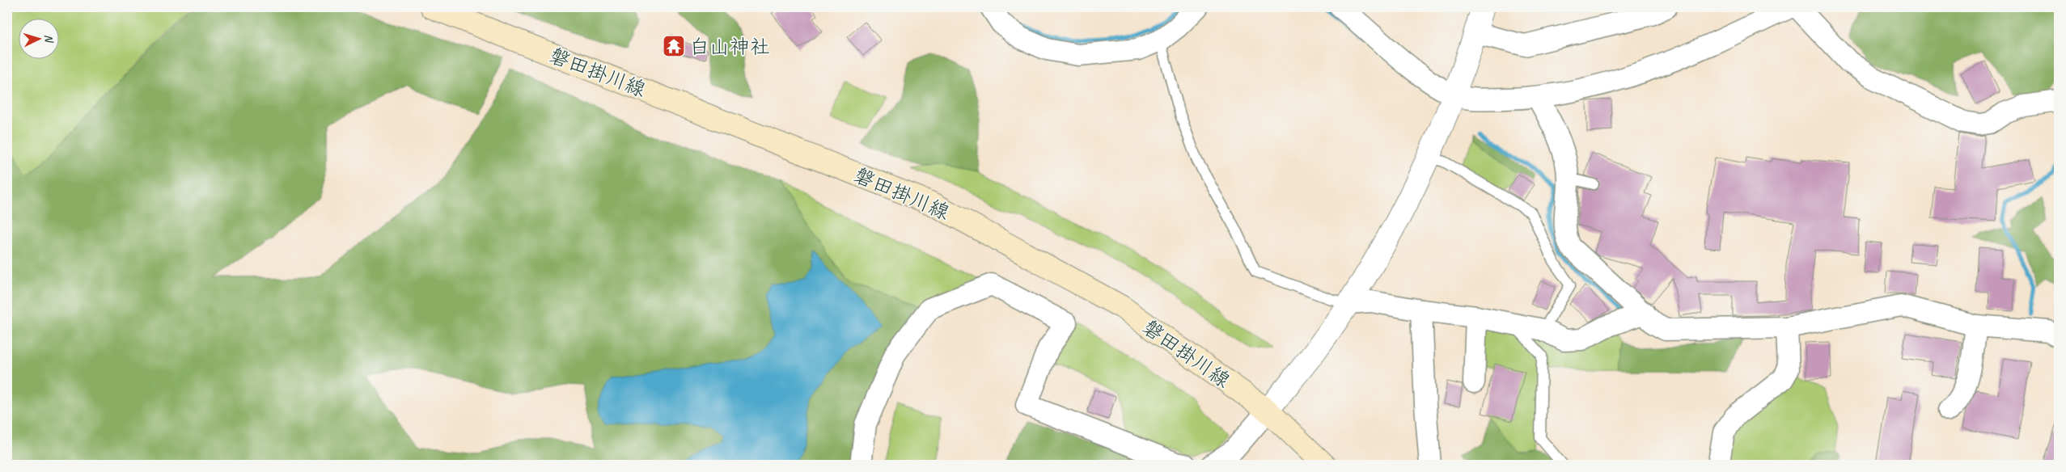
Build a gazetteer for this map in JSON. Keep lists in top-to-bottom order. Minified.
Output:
{"streets":{"main road":["磐田掛川線"]},"places":{"temple":["白山神社"]},"north":"right"}
